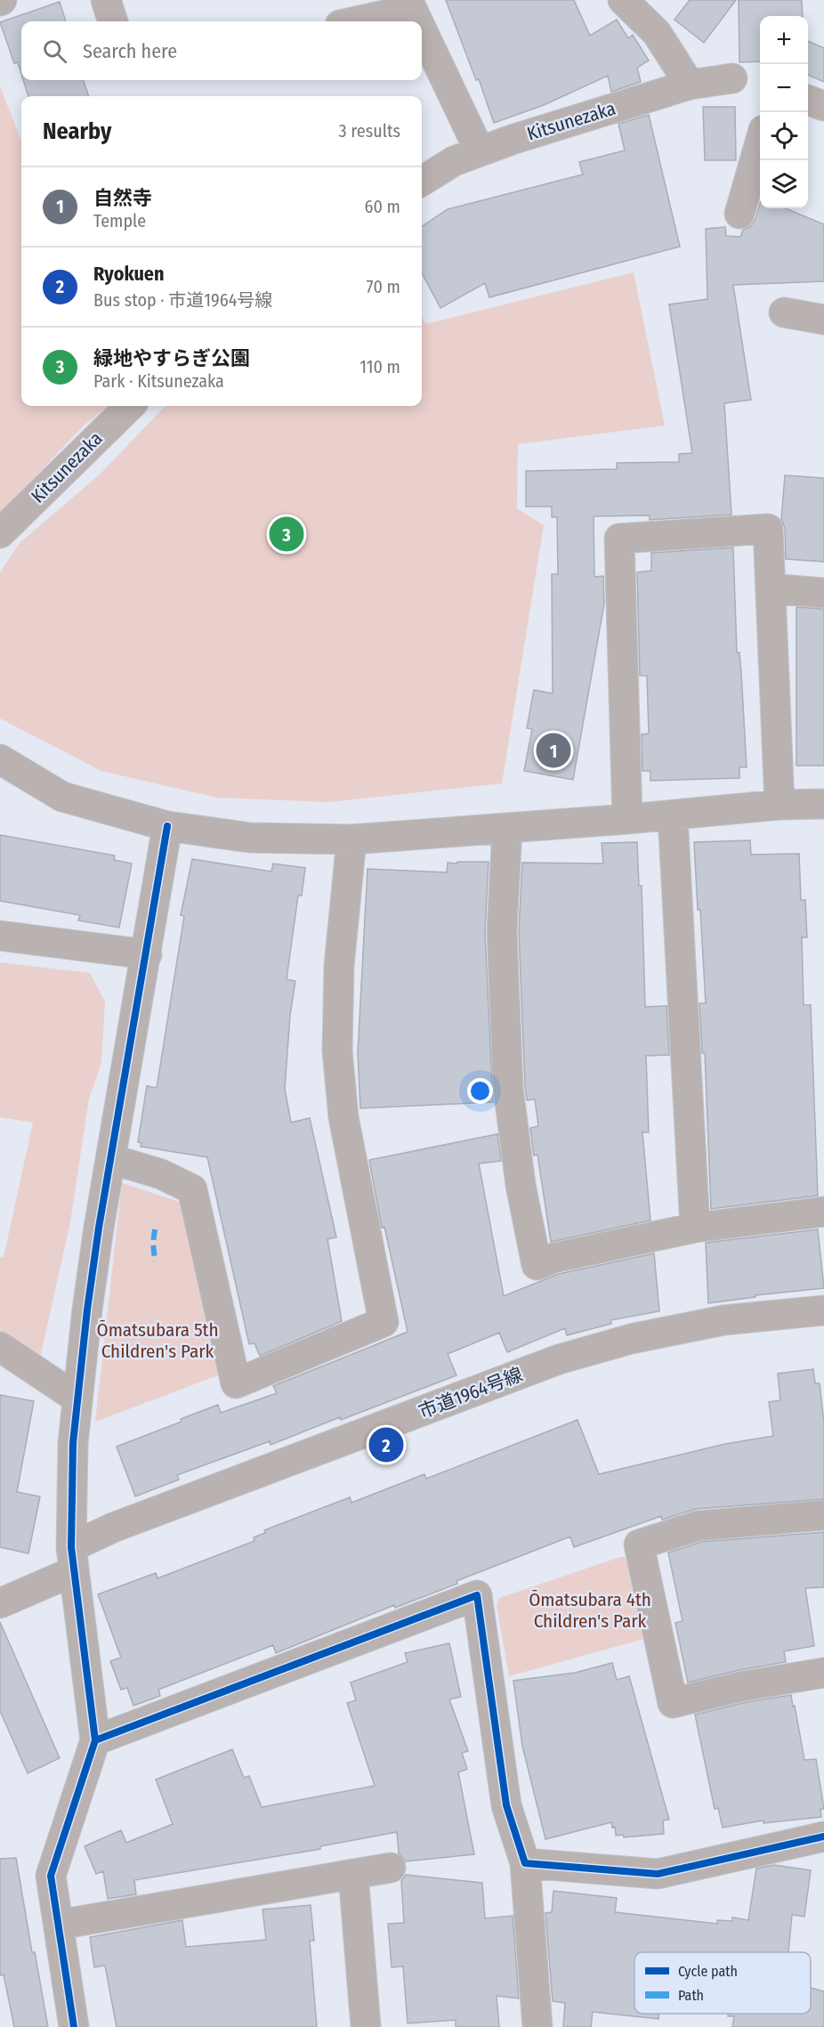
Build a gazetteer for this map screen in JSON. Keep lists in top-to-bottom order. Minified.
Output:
{"streets":{"street":["Kitsunezaka","市道1964号線"]},"parks":["Ōmatsubara 5th Children's Park","Ōmatsubara 4th Children's Park"],"legend":["Cycle path","Path"],"page":{"map_buttons":["+","−"],"search":"Search here","heading":["Nearby","3 results"],"list":[{"mark":"1","name":"自然寺","note":"Temple","value":"60 m"},{"mark":"2","name":"Ryokuen","note":"Bus stop · 市道1964号線","value":"70 m"},{"mark":"3","name":"緑地やすらぎ公園","note":"Park · Kitsunezaka","value":"110 m"}],"pins":["3","1","2"]}}
